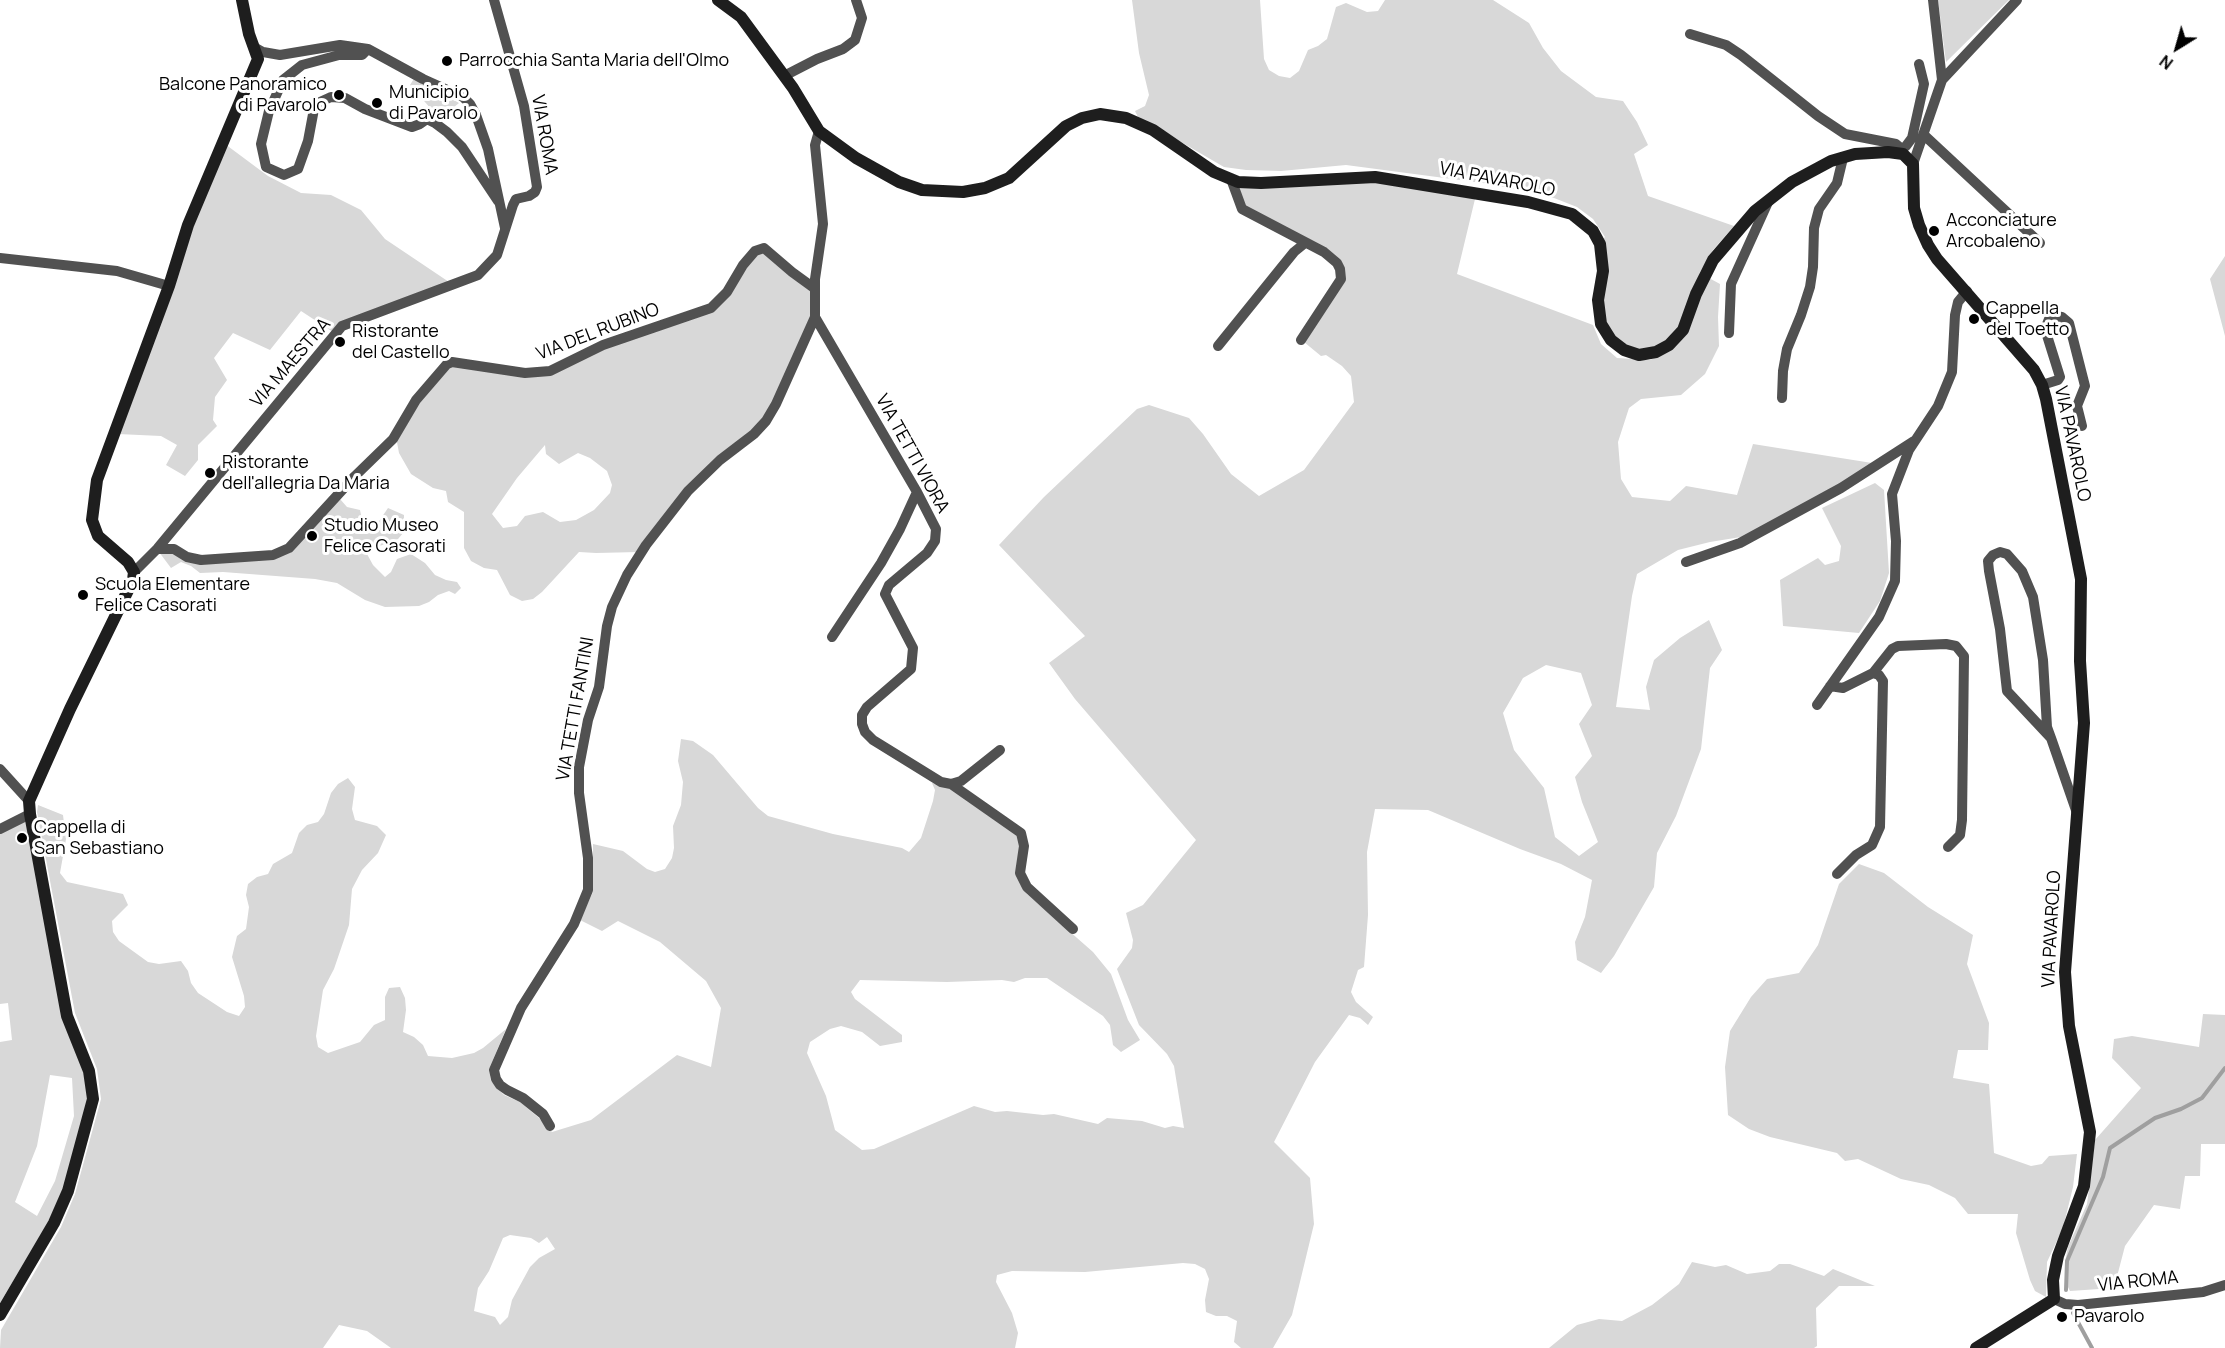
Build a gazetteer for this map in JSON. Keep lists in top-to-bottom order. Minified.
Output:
{"streets":{"street":["VIA ROMA","VIA PAVAROLO","VIA DEL RUBINO","VIA MAESTRA","VIA TETTI VIORA","VIA TETTI FANTINI"]},"crossings":[["VIA ROMA","VIA PAVAROLO"],["VIA ROMA","VIA MAESTRA"],["VIA DEL RUBINO","VIA MAESTRA"],["VIA TETTI VIORA","VIA TETTI FANTINI"]],"places":["Parrocchia Santa Maria dell'Olmo","Balcone Panoramico di Pavarolo","Municipio di Pavarolo","Acconciature Arcobaleno","Cappella del Toetto","Ristorante del Castello","Ristorante dell'allegria Da Maria","Studio Museo Felice Casorati","Scuola Elementare Felice Casorati","Cappella di San Sebastiano","Pavarolo"],"north":"bottom left"}
